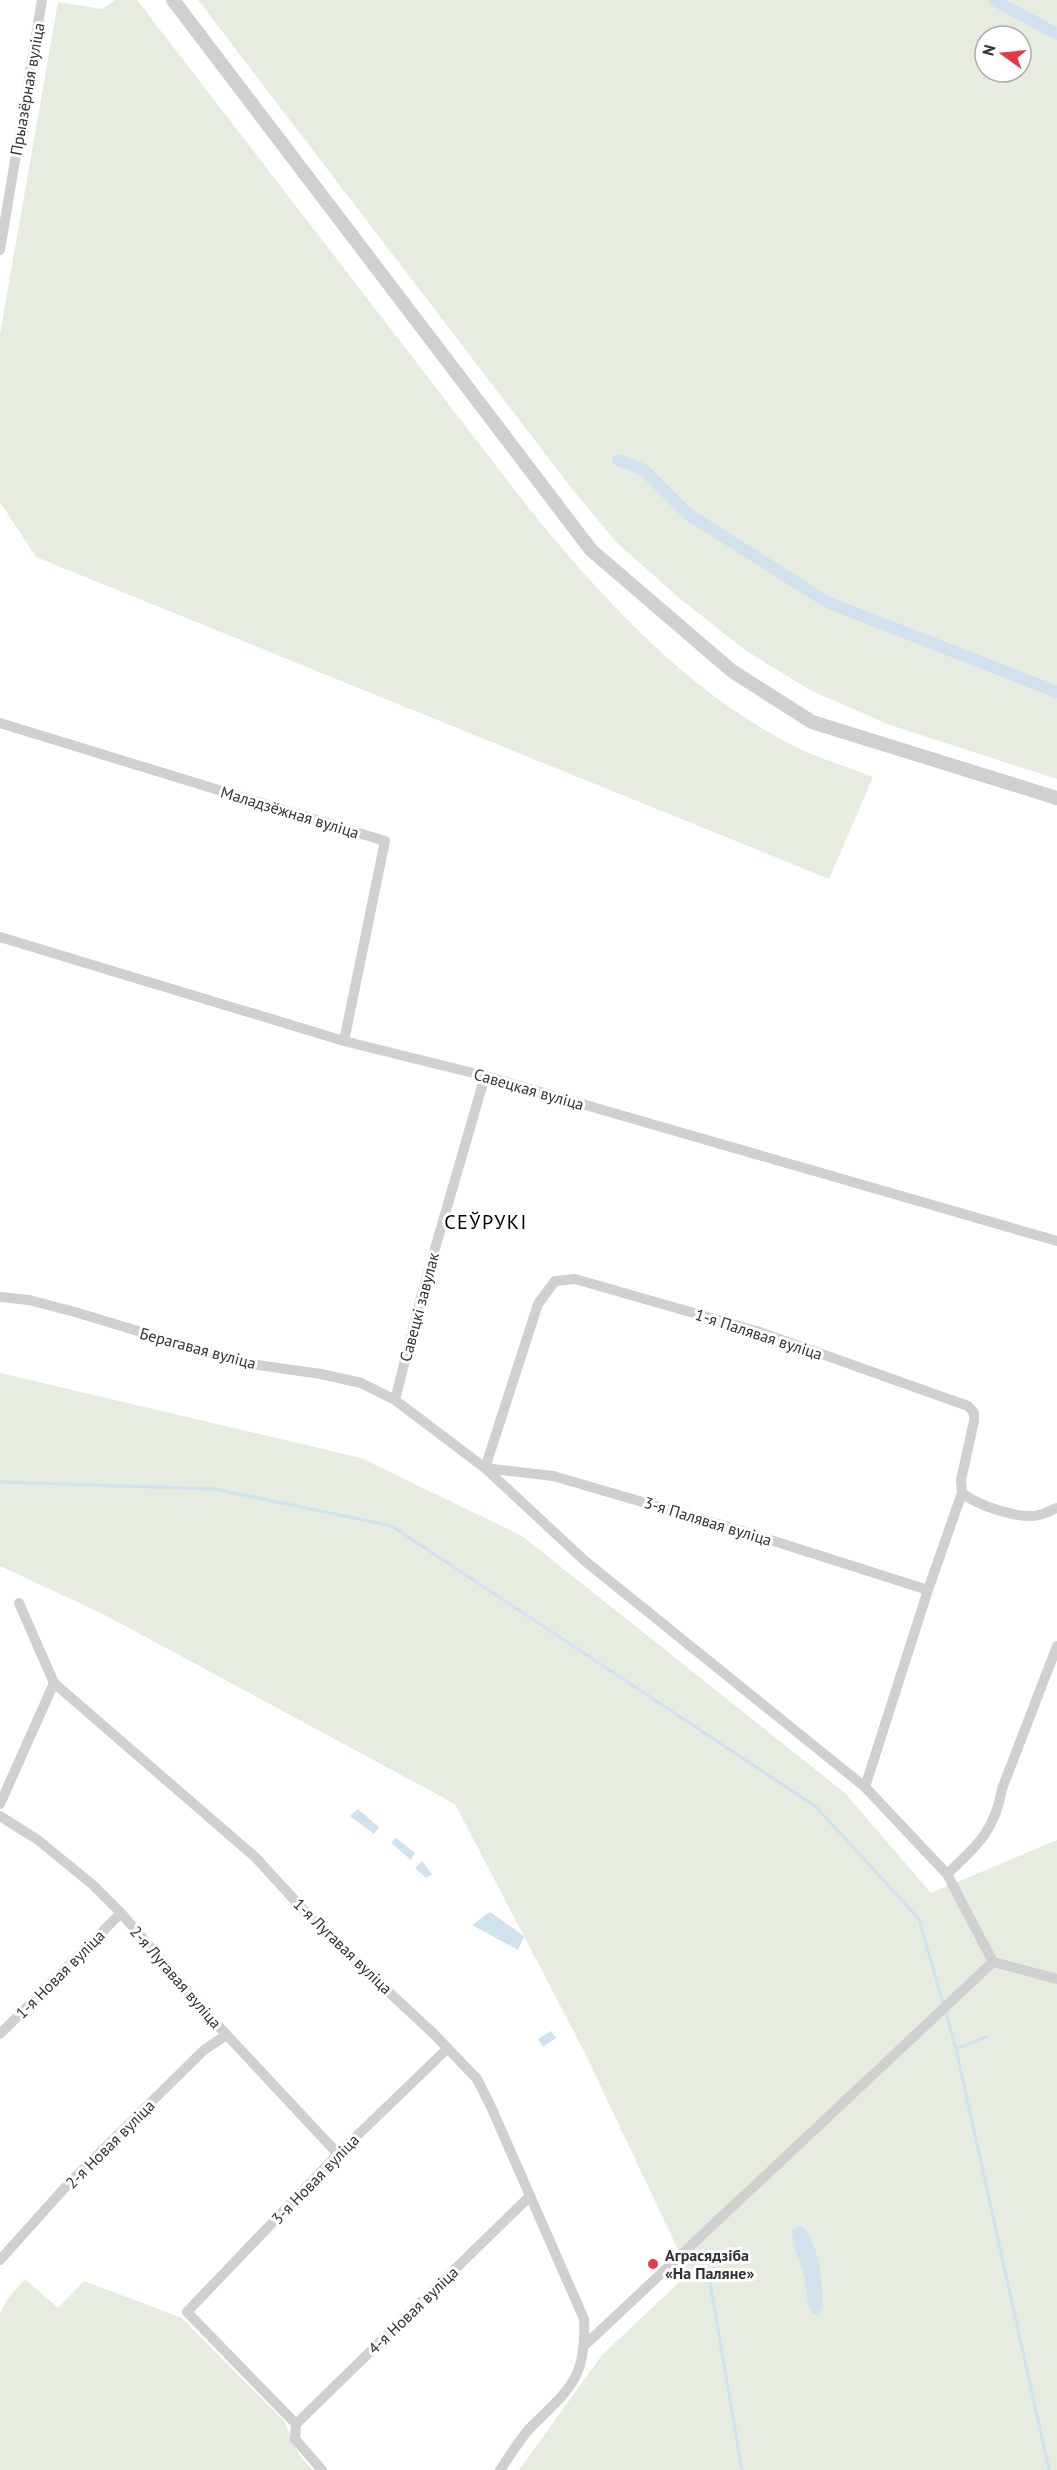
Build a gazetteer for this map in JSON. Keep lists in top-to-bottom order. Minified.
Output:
{"streets":{"street":["Прыазёрная вуліца","Маладзёжная вуліца","Савецкая вуліца","Савецкі завулак","1-я Палявая вуліца","Берагавая вуліца","3-я Палявая вуліца","1-я Лугавая вуліца","1-я Новая вуліца","2-я Лугавая вуліца","2-я Новая вуліца","3-я Новая вуліца","4-я Новая вуліца"]},"crossings":[["Маладзёжная вуліца","Савецкая вуліца"],["Савецкая вуліца","Савецкі завулак"],["Савецкі завулак","Берагавая вуліца"],["1-я Палявая вуліца","Берагавая вуліца"],["1-я Палявая вуліца","3-я Палявая вуліца"],["Берагавая вуліца","3-я Палявая вуліца"],["1-я Лугавая вуліца","3-я Новая вуліца"],["1-я Лугавая вуліца","4-я Новая вуліца"],["1-я Новая вуліца","2-я Лугавая вуліца"],["2-я Лугавая вуліца","2-я Новая вуліца"],["2-я Лугавая вуліца","3-я Новая вуліца"],["3-я Новая вуліца","4-я Новая вуліца"]],"districts":["СЕЎРУКІ"],"places":["Аграсядзіба «На Паляне»"],"north":"left"}
